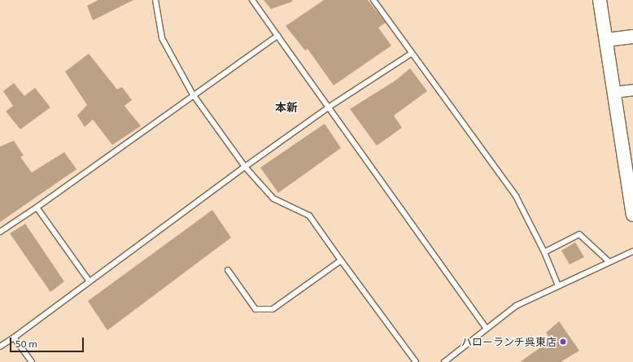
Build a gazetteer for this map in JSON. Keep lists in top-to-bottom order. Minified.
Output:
{"districts":["本新"],"places":["ハローランチ呉東店"],"scale_bar":"50 m"}
